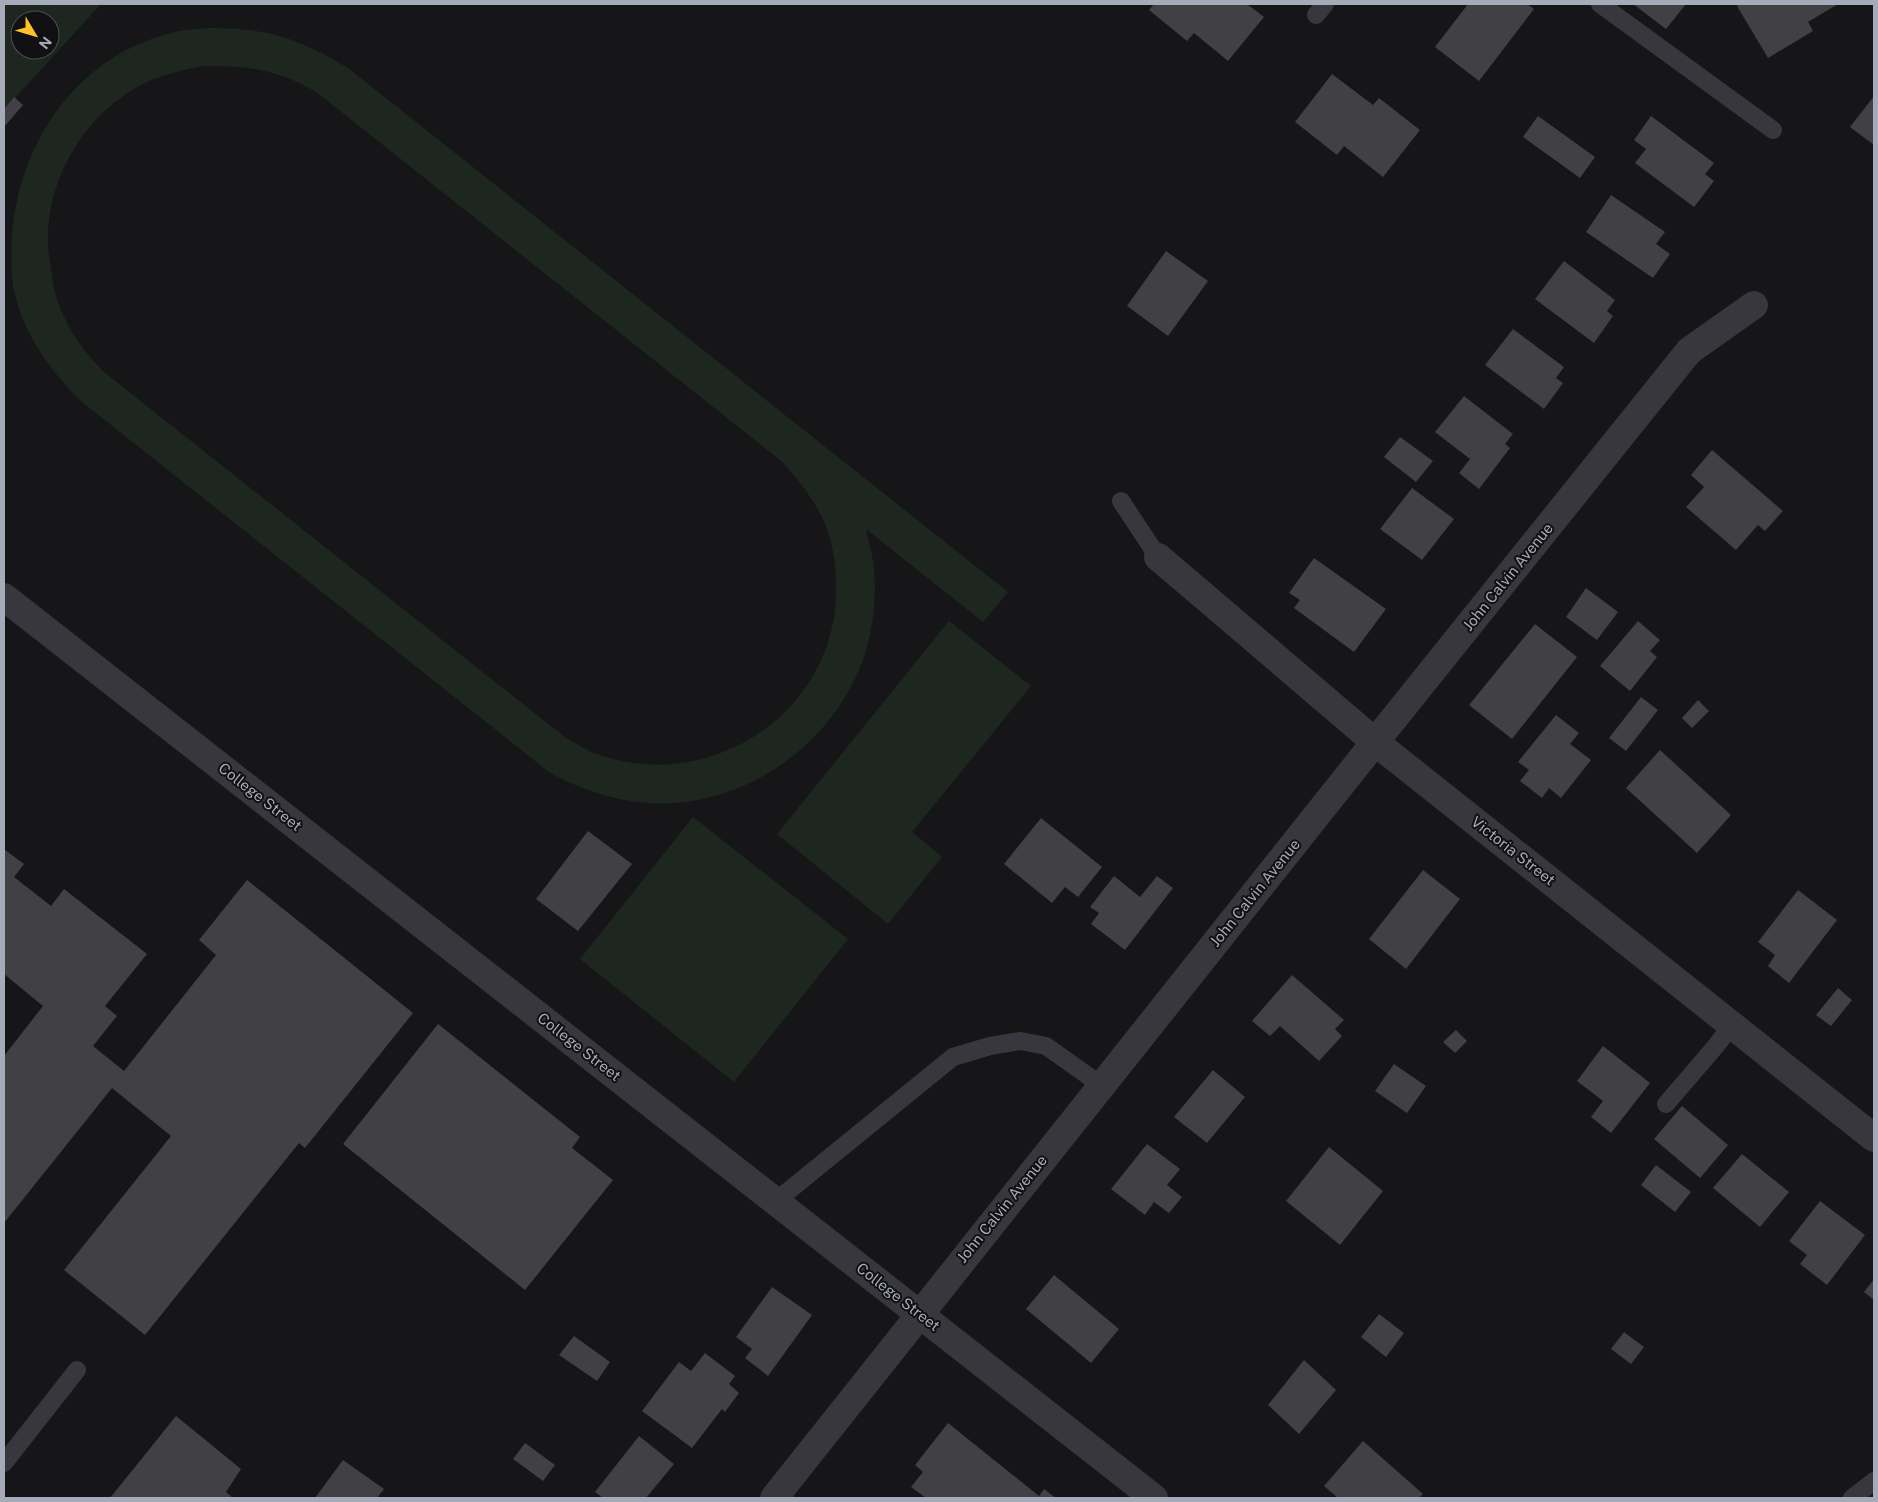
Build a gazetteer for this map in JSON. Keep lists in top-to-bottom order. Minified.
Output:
{"streets":{"street":["John Calvin Avenue","College Street","Victoria Street"]},"crossings":[["John Calvin Avenue","College Street"],["John Calvin Avenue","Victoria Street"]],"north":"bottom right"}
